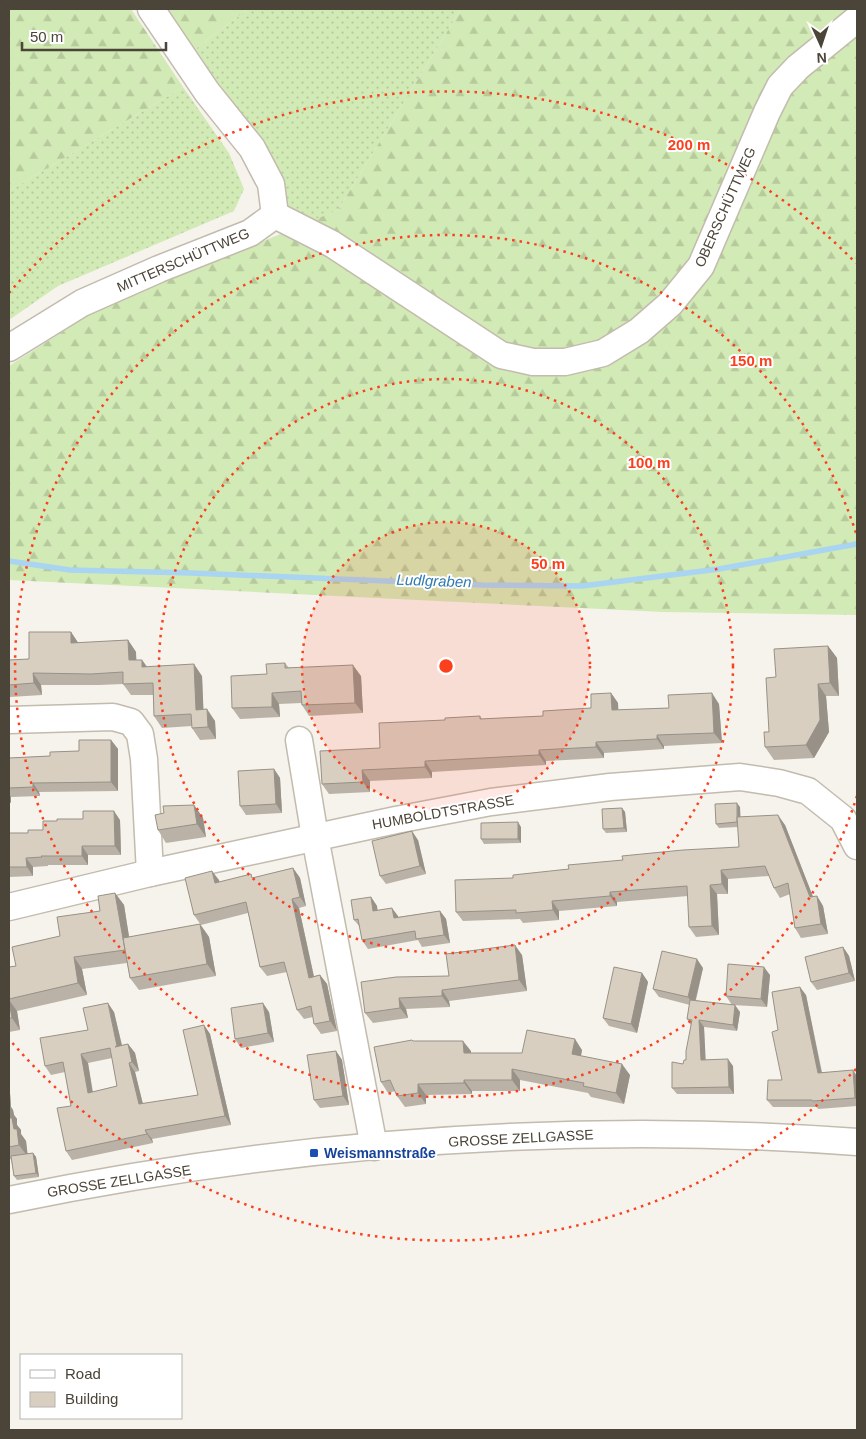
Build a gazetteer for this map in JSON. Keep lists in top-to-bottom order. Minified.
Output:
{"streets":{"street":["OBERSCHÜTTWEG","MITTERSCHÜTTWEG","HUMBOLDTSTRASSE","GROSSE ZELLGASSE"]},"crossings":[["OBERSCHÜTTWEG","MITTERSCHÜTTWEG"]],"water":["Ludlgraben"],"places":{"transit":["Weismannstraße"]},"legend":["Road","Building"],"scale_bar":"50 m","north":"bottom","rings":["200 m","150 m","100 m","50 m"]}
